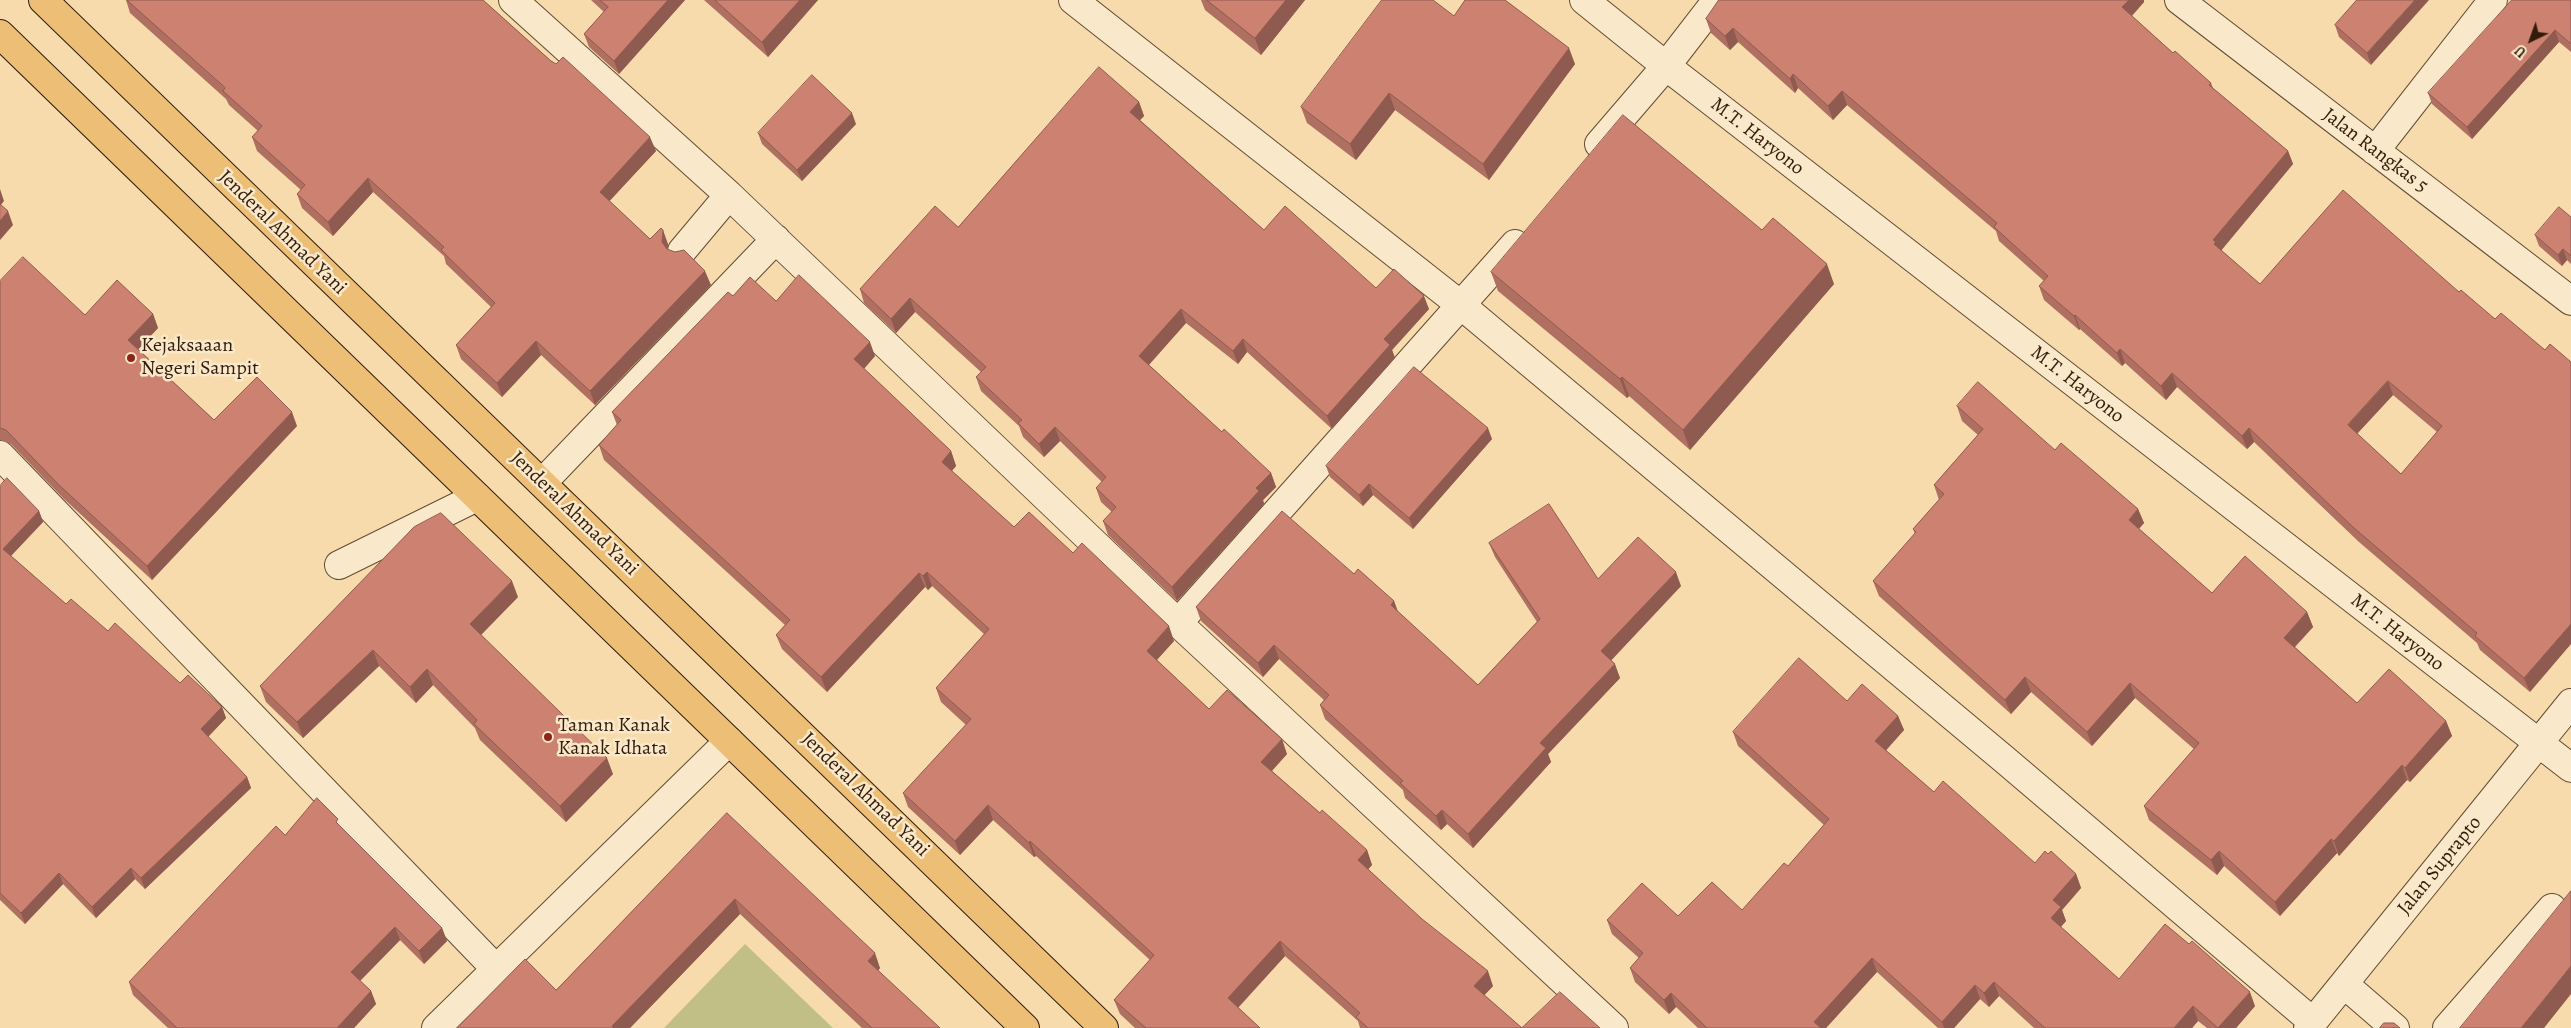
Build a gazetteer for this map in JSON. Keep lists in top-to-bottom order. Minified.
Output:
{"streets":{"highway":["Jenderal Ahmad Yani"],"street":["M.T. Haryono","Jalan Rangkas 5","Jalan Suprapto"]},"crossings":[["M.T. Haryono","Jalan Suprapto"]],"places":["Kejaksaaan Negeri Sampit","Taman Kanak Kanak Idhata"],"north":"bottom left"}
